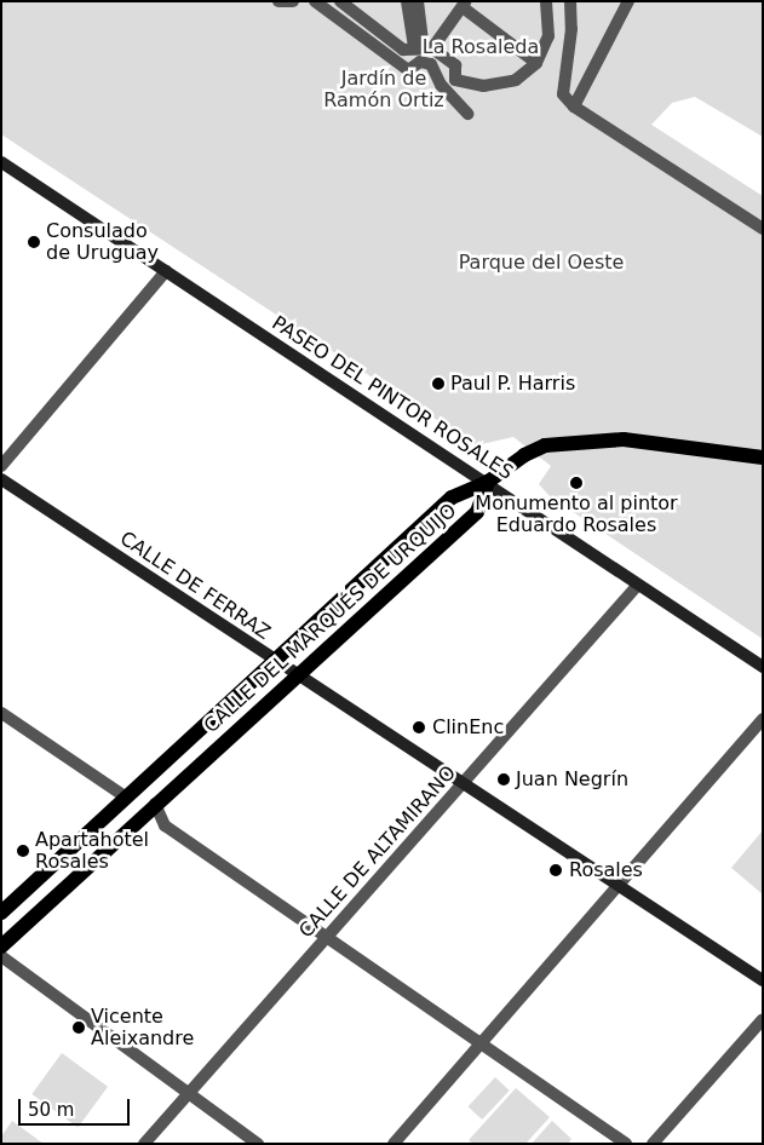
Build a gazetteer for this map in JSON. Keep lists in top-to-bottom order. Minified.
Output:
{"streets":{"main road":["PASEO DEL PINTOR ROSALES","CALLE DE FERRAZ","CALLE DEL MARQUÉS DE URQUIJO"],"street":["CALLE DE ALTAMIRANO"]},"crossings":[["PASEO DEL PINTOR ROSALES","CALLE DEL MARQUÉS DE URQUIJO"],["PASEO DEL PINTOR ROSALES","CALLE DE ALTAMIRANO"],["CALLE DE FERRAZ","CALLE DEL MARQUÉS DE URQUIJO"],["CALLE DE FERRAZ","CALLE DE ALTAMIRANO"]],"parks":["La Rosaleda","Jardín de Ramón Ortiz","Parque del Oeste"],"places":["Consulado de Uruguay","Paul P. Harris","Monumento al pintor Eduardo Rosales","ClinEnc","Juan Negrín","Apartahotel Rosales","Rosales","Vicente Aleixandre"],"scale_bar":"50 m"}
